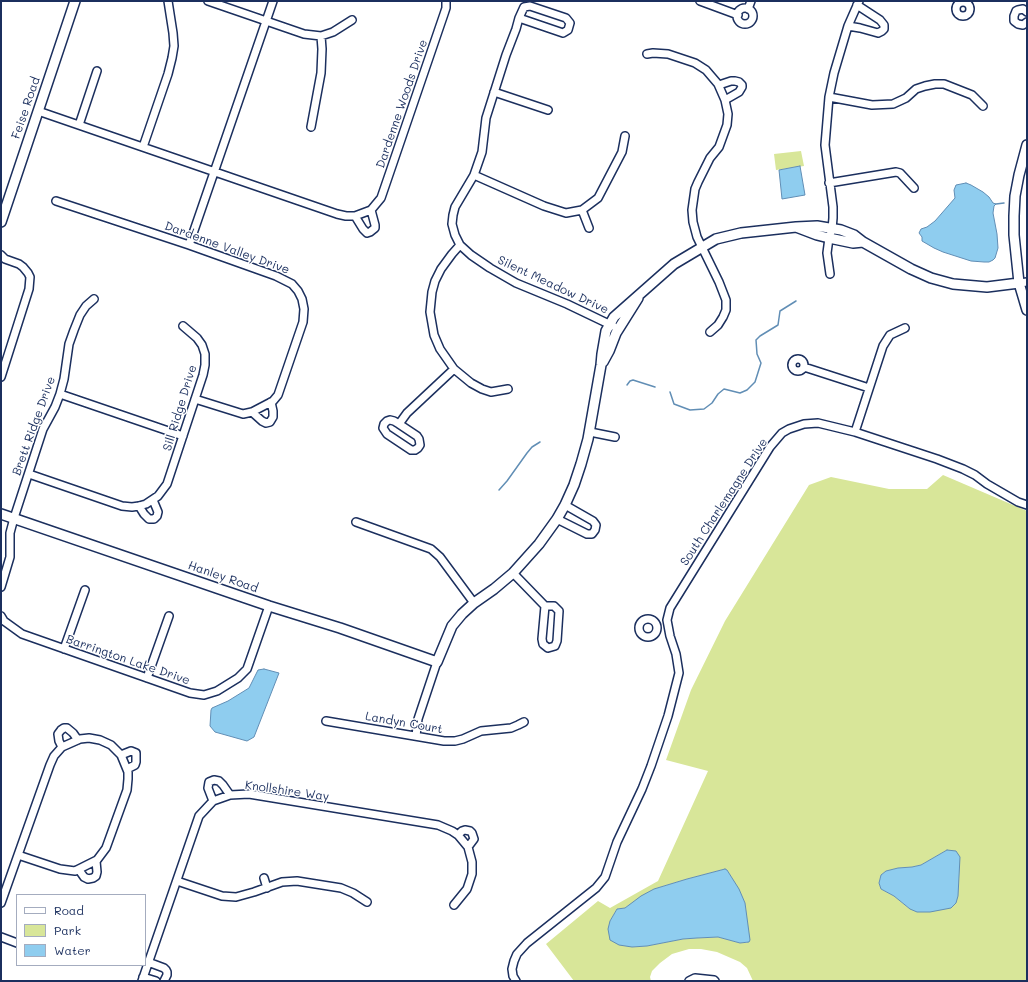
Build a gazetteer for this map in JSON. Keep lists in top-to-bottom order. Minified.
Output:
{"streets":{"street":["Dardenne Woods Drive","Feise Road","Dardenne Valley Drive","Silent Meadow Drive","Sill Ridge Drive","Brett Ridge Drive","South Charlemagne Drive","Hanley Road","Barrington Lake Drive","Landyn Court","Knollshire Way"]},"crossings":[["Sill Ridge Drive","Brett Ridge Drive"],["Brett Ridge Drive","Hanley Road"],["Hanley Road","Barrington Lake Drive"]],"legend":["Road","Park","Water"]}
